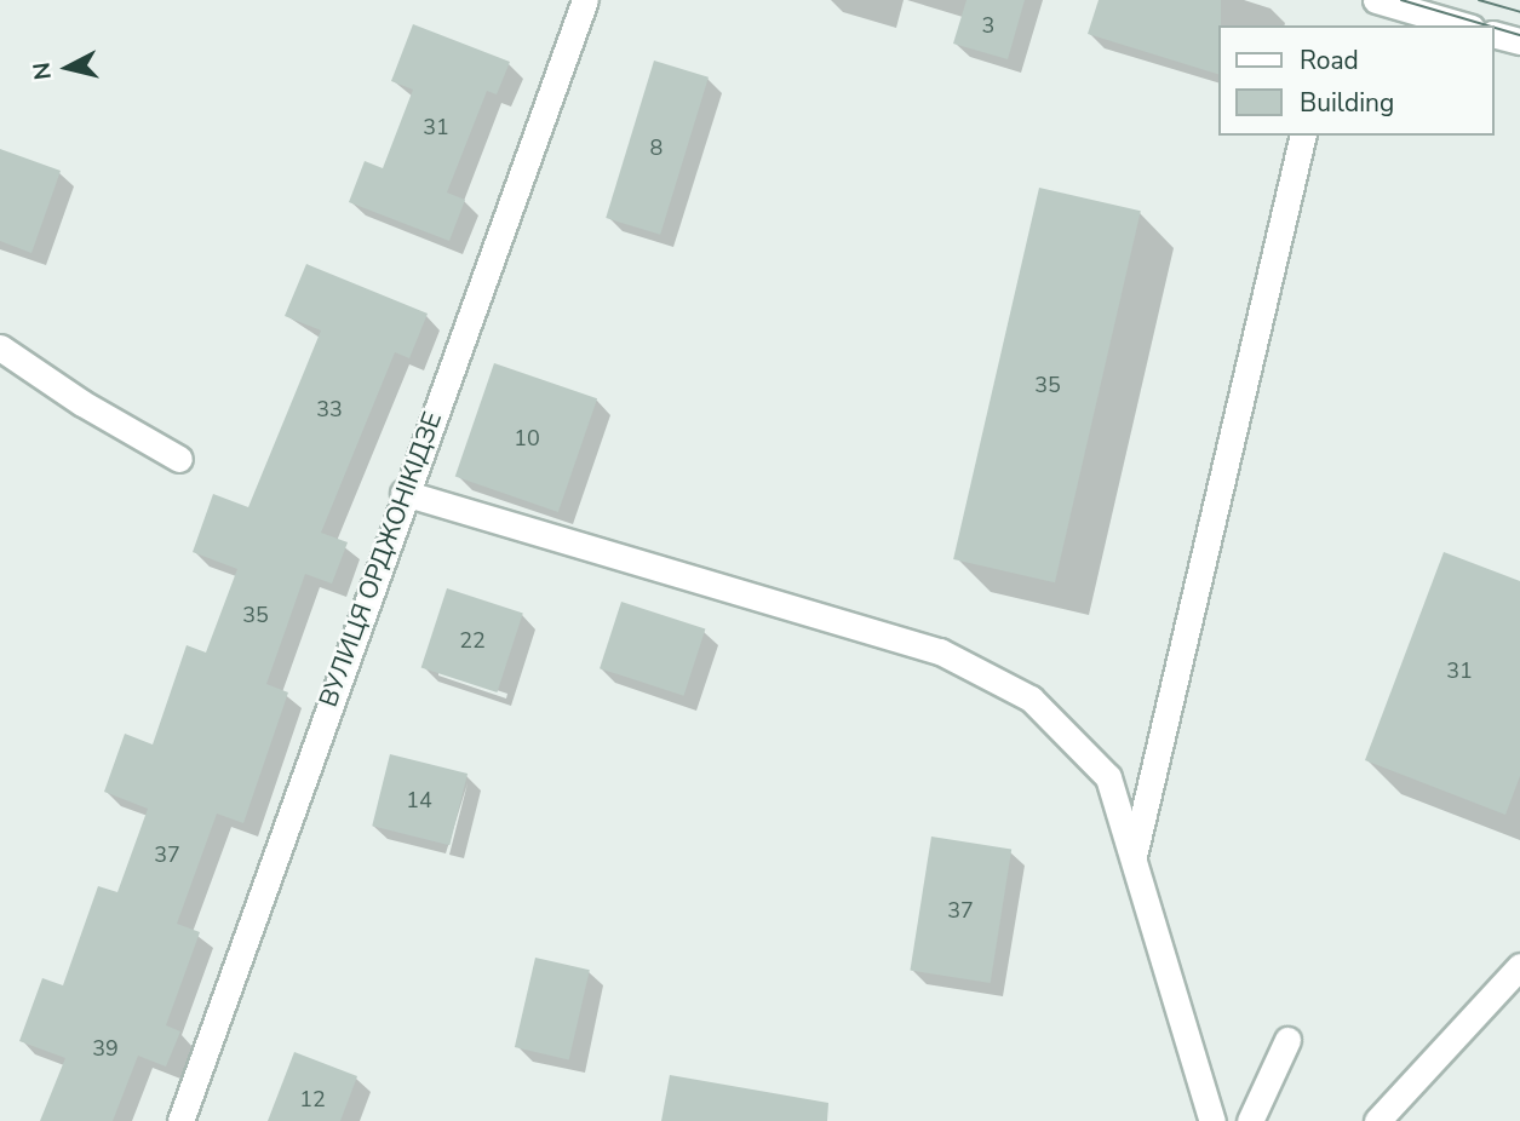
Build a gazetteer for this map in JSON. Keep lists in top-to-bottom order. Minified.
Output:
{"streets":{"street":["ВУЛИЦЯ ОРДЖОНІКІДЗЕ"]},"house_numbers":["3","31","8","35","33","10","35","22","31","14","37","37","39","12"],"legend":["Road","Building"],"north":"left"}
